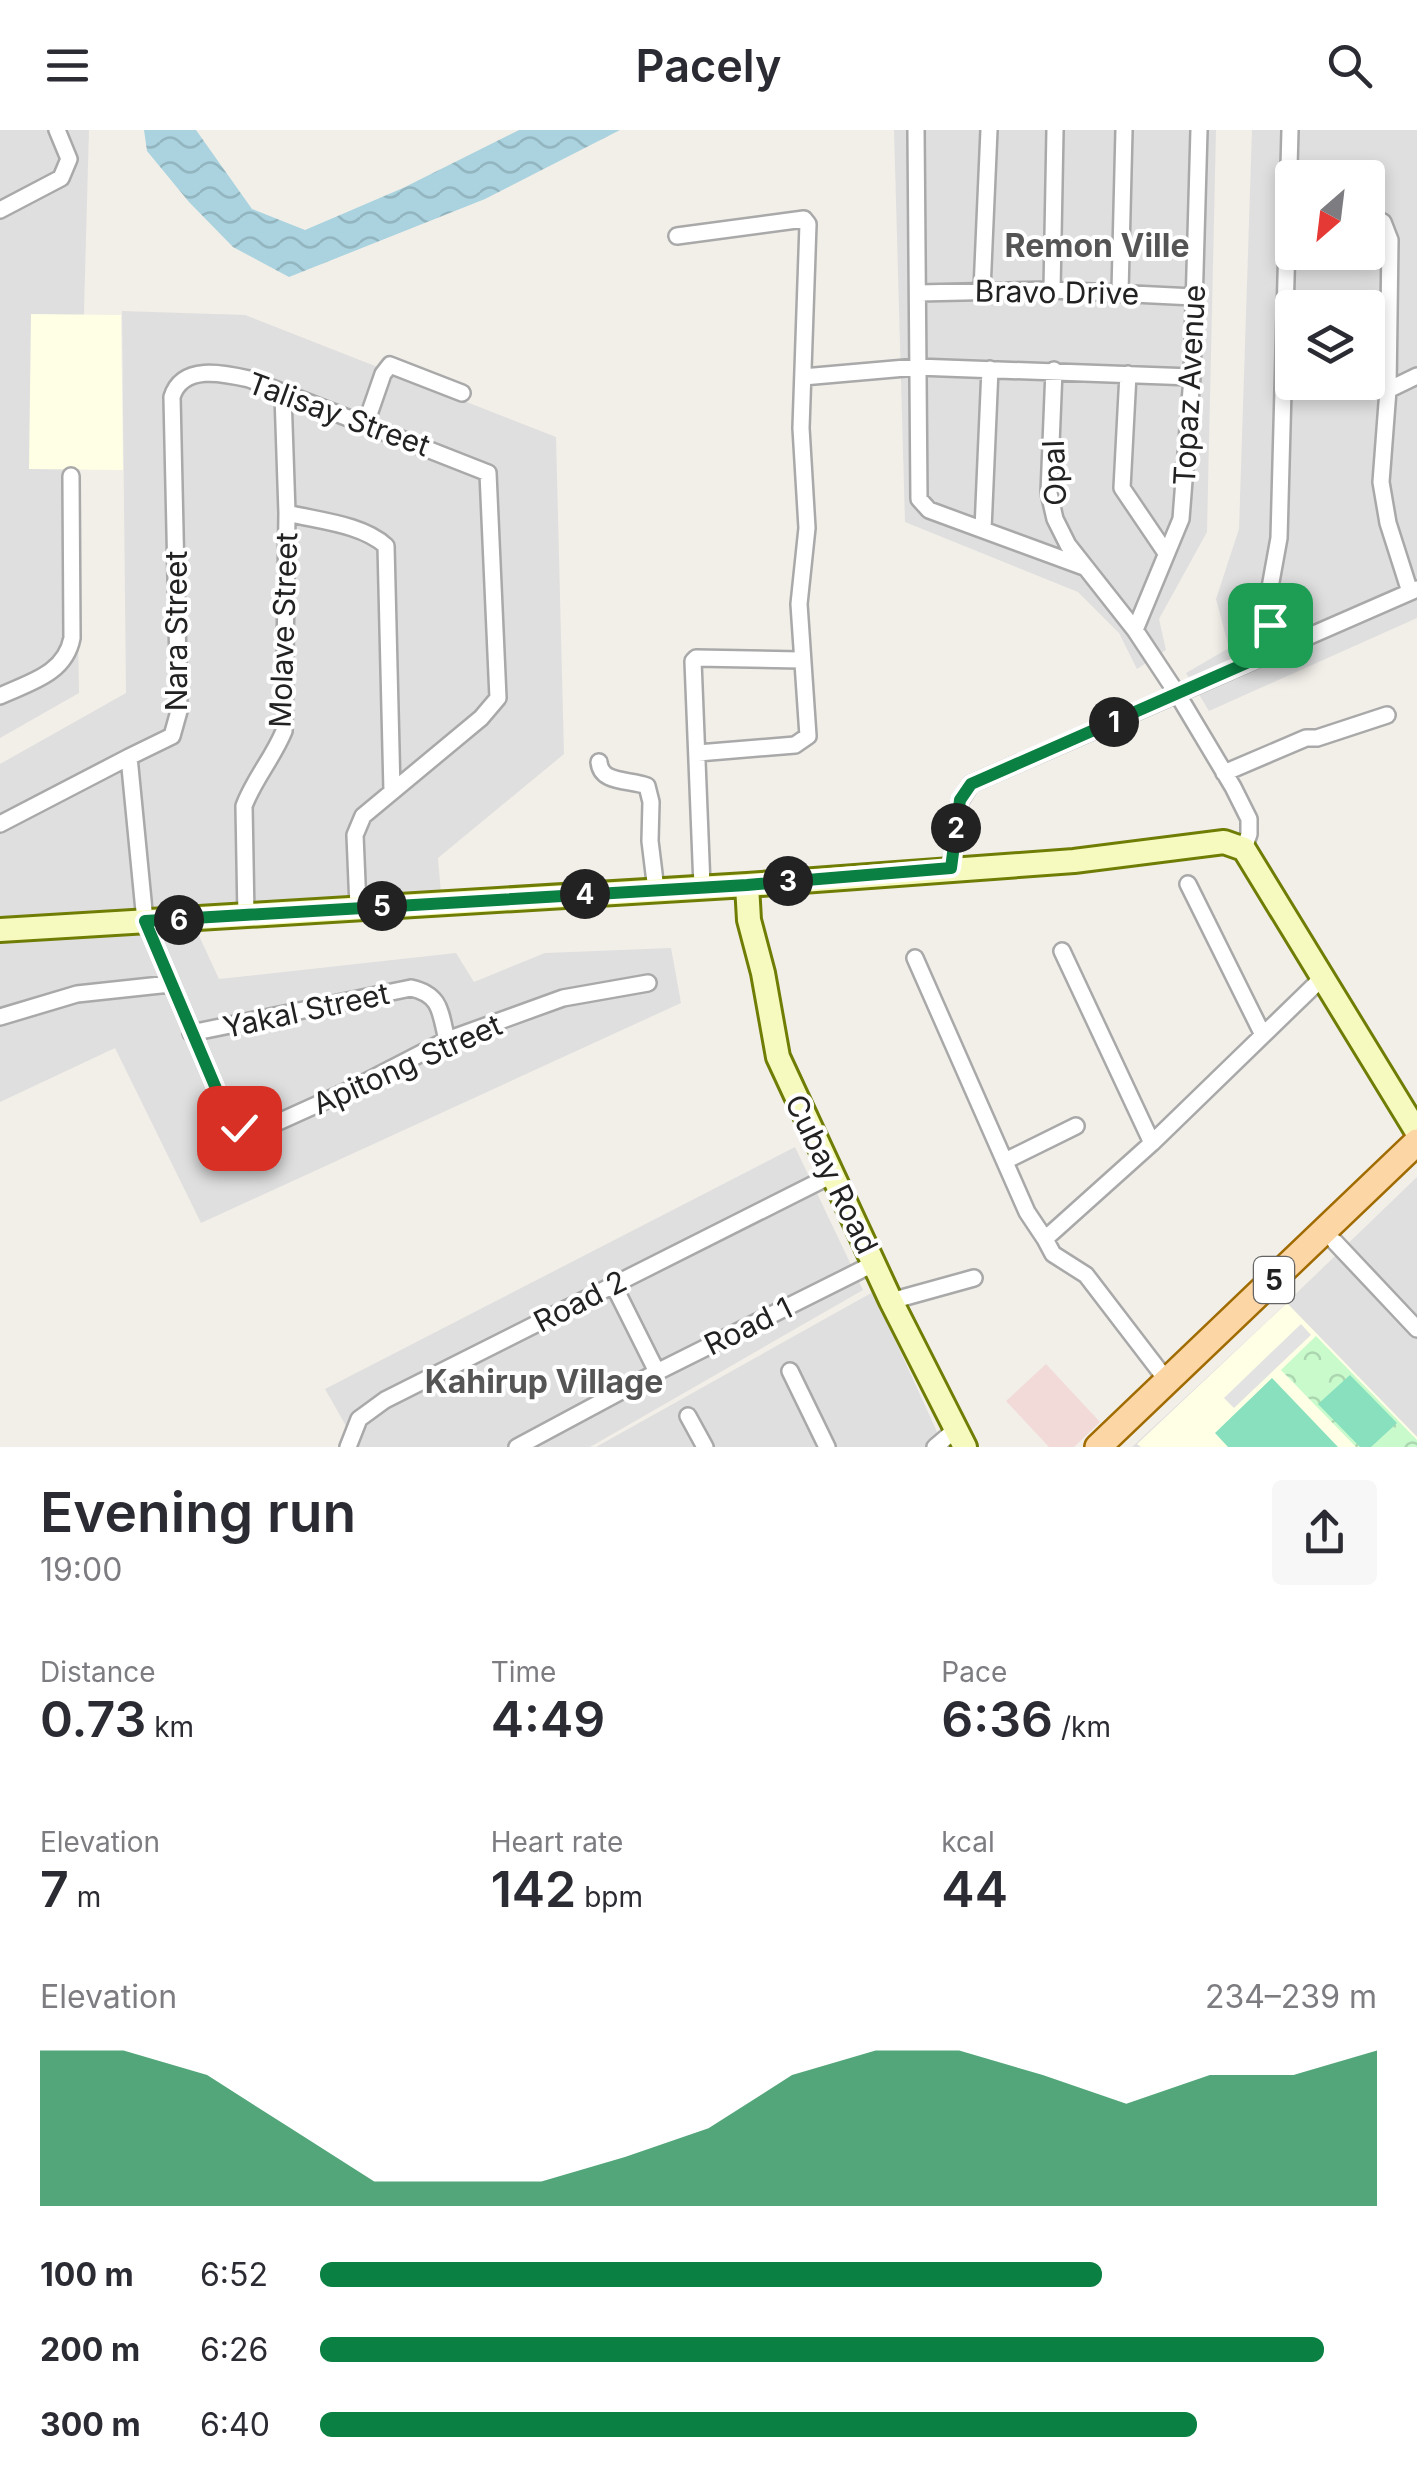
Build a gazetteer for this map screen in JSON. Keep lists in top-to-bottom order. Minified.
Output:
{"streets":{"main road":["Cubay Road","5"],"street":["Bravo Drive","Topaz Avenue","Talisay Street","Opal","Molave Street","Nara Street","Yakal Street","Apitong Street","Road 2","Road 1"]},"crossings":[["Bravo Drive","Topaz Avenue"],["Topaz Avenue","Opal"],["Talisay Street","Molave Street"],["Talisay Street","Nara Street"],["Yakal Street","Apitong Street"],["Cubay Road","Road 2"],["Cubay Road","Road 1"]],"districts":["Remon Ville","Kahirup Village"],"north":"bottom left","page":{"header":"Pacely","pins":["1","2","3","4","5","6"],"heading":["Evening run","19:00"],"stats":[["Distance","0.73 km"],["Time","4:49"],["Pace","6:36 /km"],["Elevation","7 m"],["Heart rate","142 bpm"],["kcal","44"]],"chart":["Elevation","234–239 m"],"list":[{"name":"100 m","note":"6:52"},{"name":"200 m","note":"6:26"},{"name":"300 m","note":"6:40"}]}}
